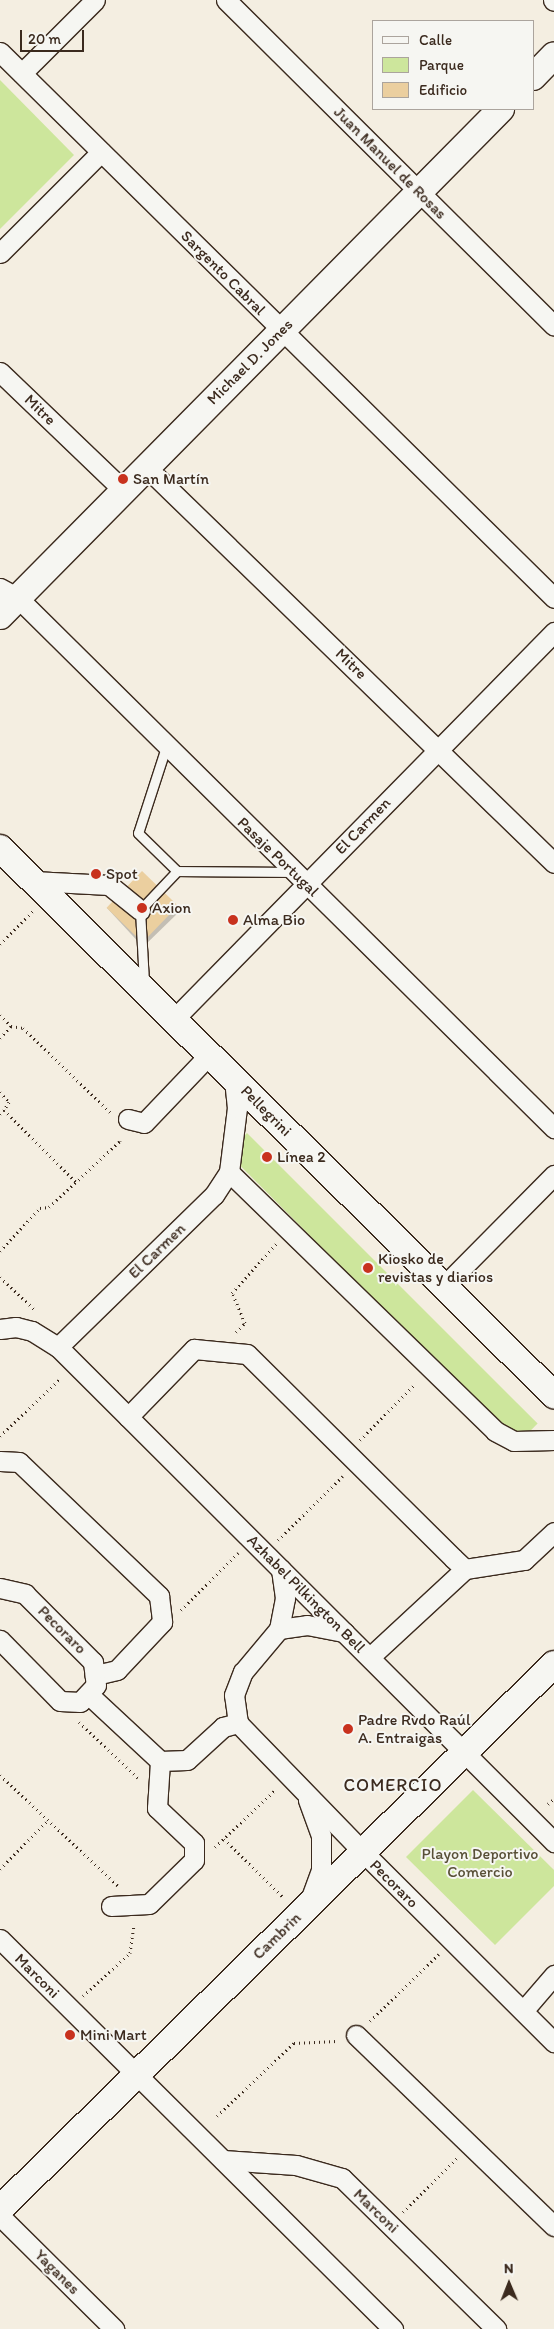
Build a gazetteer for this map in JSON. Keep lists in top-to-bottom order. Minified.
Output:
{"streets":{"street":["Juan Manuel de Rosas","Sargento Cabral","Michael D. Jones","Mitre","El Carmen","Pasaje Portugal","Pellegrini","Azhabel Pilkington Bell","Pecoraro","Cambrin","Marconi","Yaganes"]},"crossings":[["Juan Manuel de Rosas","Michael D. Jones"],["Sargento Cabral","Michael D. Jones"],["Michael D. Jones","Mitre"],["Michael D. Jones","Pasaje Portugal"],["Mitre","El Carmen"],["El Carmen","Pasaje Portugal"],["El Carmen","Pellegrini"],["El Carmen","Azhabel Pilkington Bell"],["Azhabel Pilkington Bell","Cambrin"],["Pecoraro","Cambrin"],["Cambrin","Marconi"]],"districts":["COMERCIO"],"parks":["Playon Deportivo Comercio"],"places":["San Martín","Spot","Axion","Alma Bio","Línea 2","Kiosko de revistas y diarios","Padre Rvdo Raúl A. Entraigas","Mini Mart"],"legend":["Calle","Parque","Edificio"],"scale_bar":"20 m","north":"top"}
